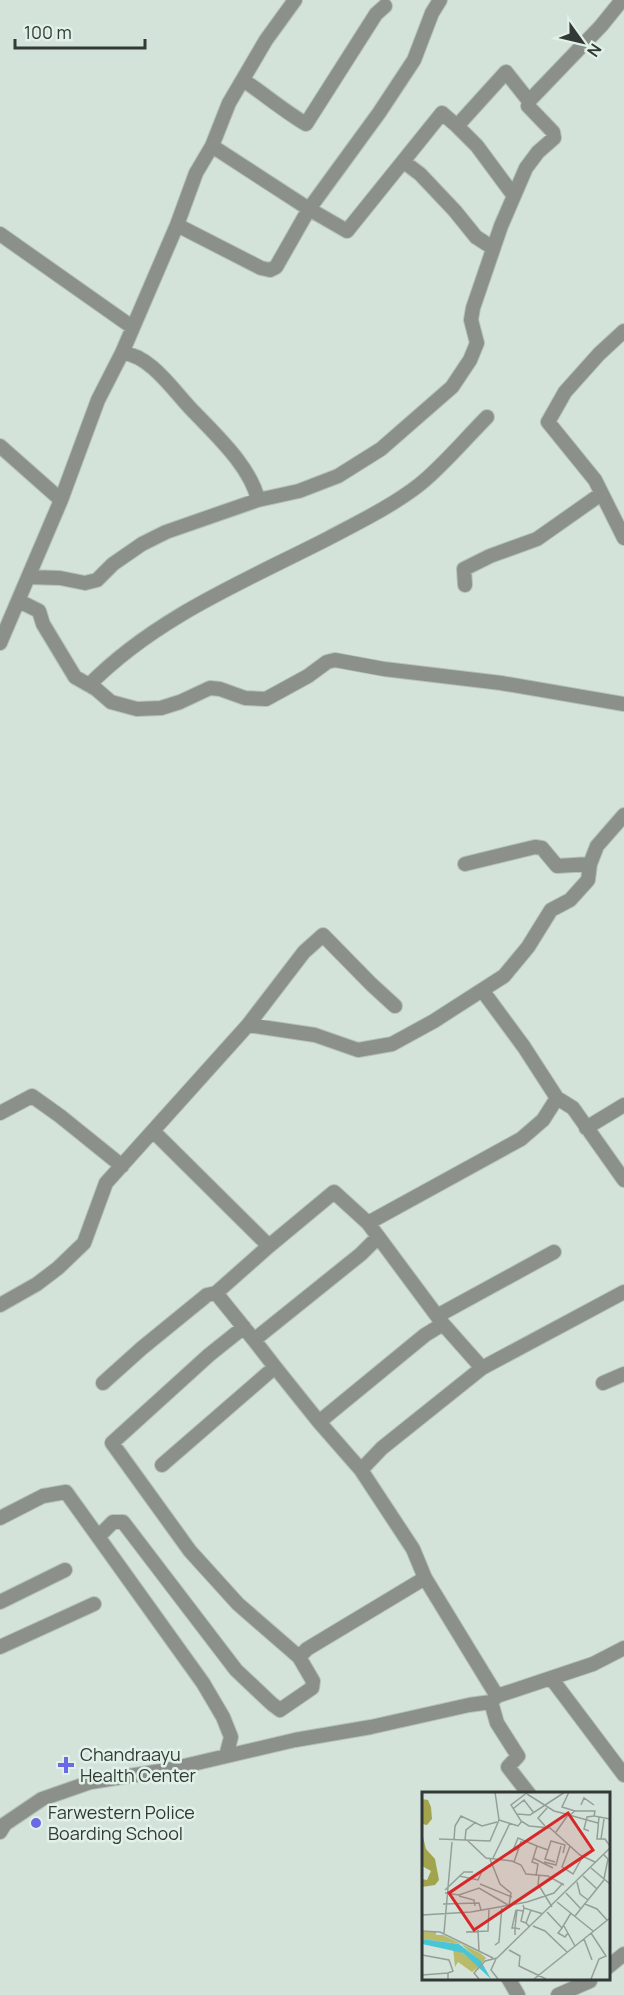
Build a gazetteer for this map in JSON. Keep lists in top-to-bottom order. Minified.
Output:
{"places":{"health":["Chandraayu Health Center"],"other":["Farwestern Police Boarding School"]},"scale_bar":"100 m","north":"bottom right"}
